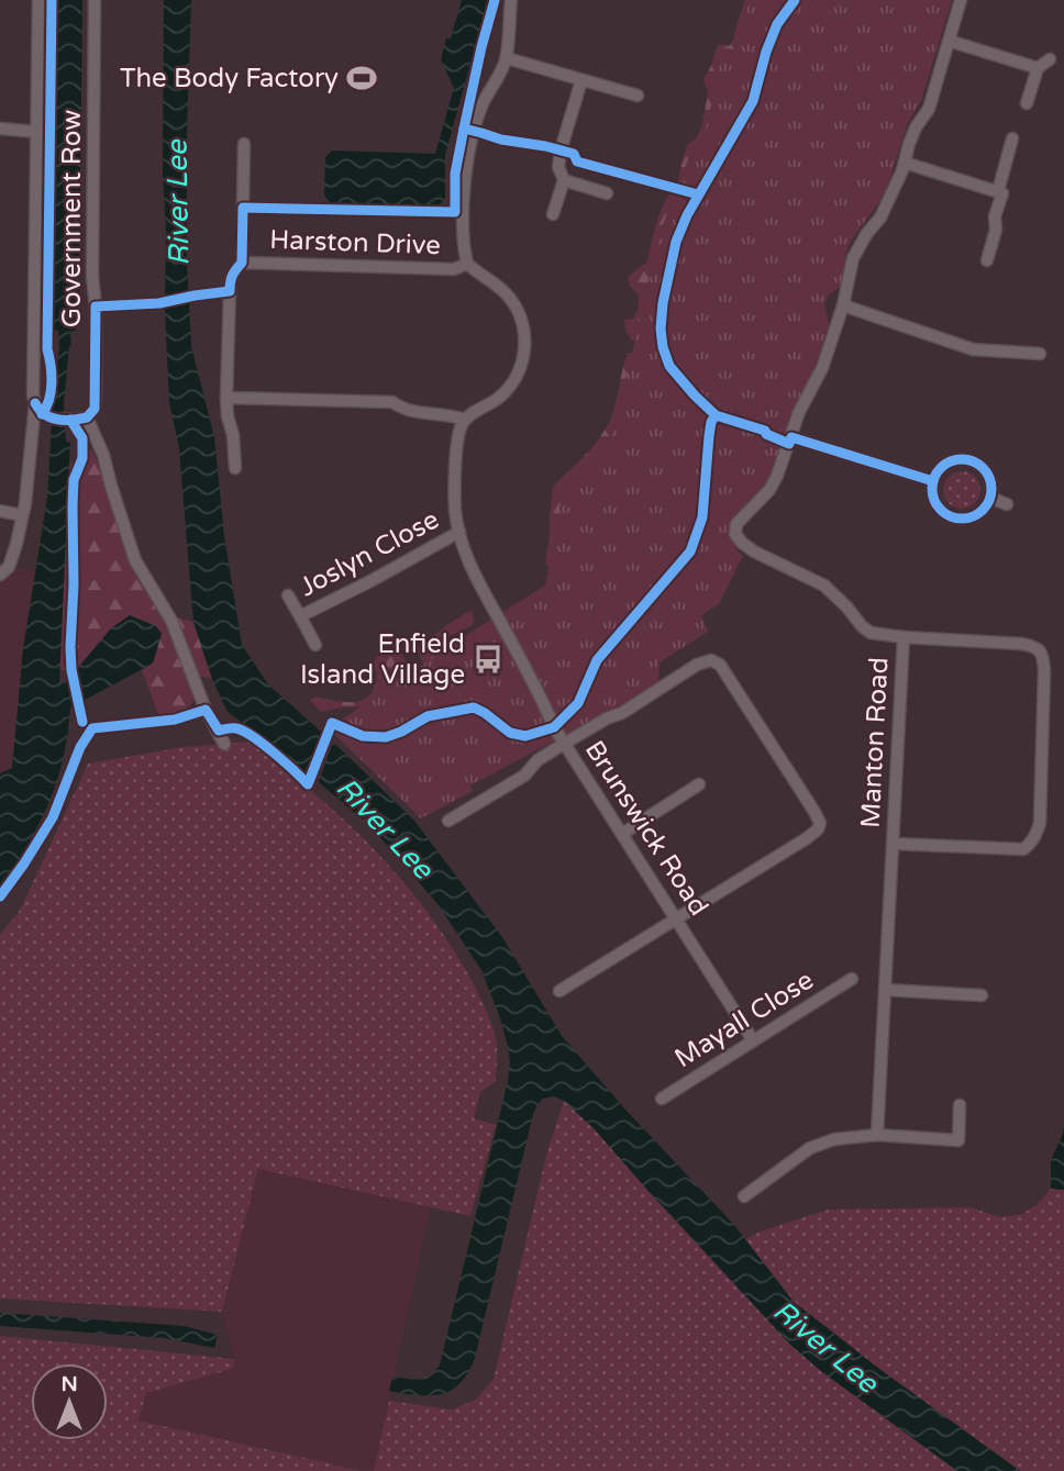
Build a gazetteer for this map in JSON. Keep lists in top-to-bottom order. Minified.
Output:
{"streets":{"street":["Government Row","Harston Drive","Joslyn Close","Manton Road","Brunswick Road","Mayall Close"]},"crossings":[["Joslyn Close","Brunswick Road"],["Brunswick Road","Mayall Close"]],"water":["River Lee"],"places":{"sports":["The Body Factory"],"bus stop":["Enfield Island Village"]},"north":"top"}
